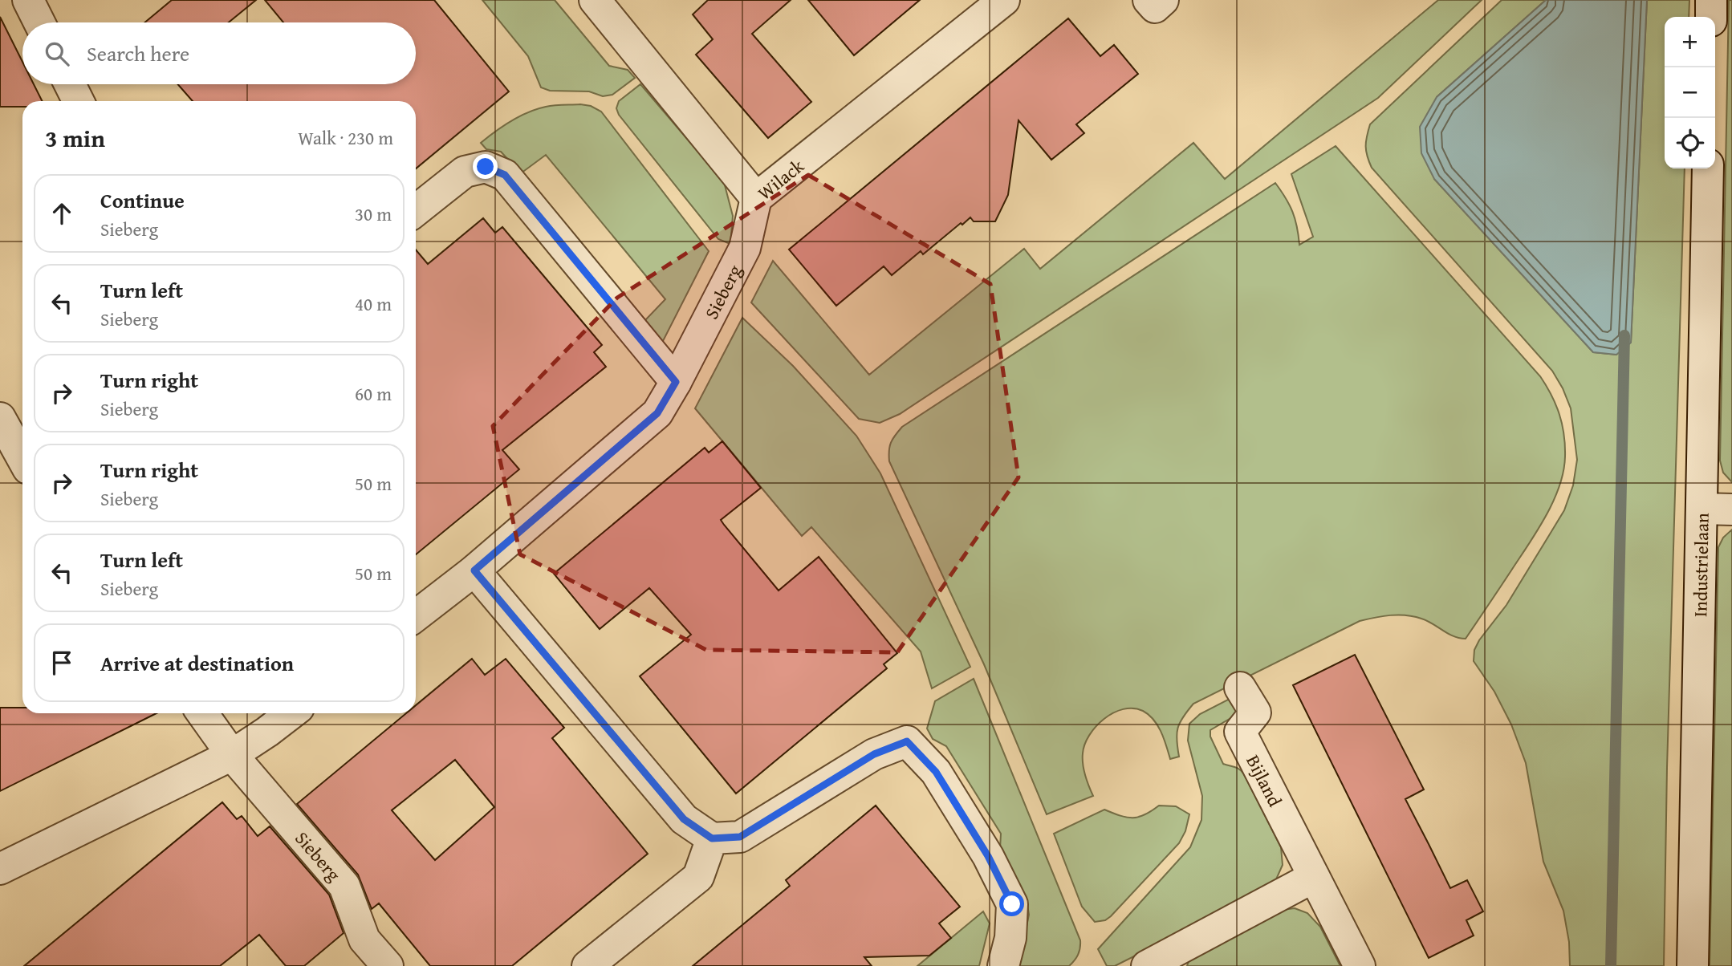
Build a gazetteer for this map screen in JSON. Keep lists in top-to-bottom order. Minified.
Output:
{"streets":{"street":["Wilack","Sieberg","Industrielaan","Bijland"]},"crossings":[["Wilack","Sieberg"]],"page":{"map_buttons":["+","−"],"search":"Search here","heading":["3 min","Walk · 230 m"],"list":[["Continue","Sieberg","30 m"],["Turn left","Sieberg","40 m"],["Turn right","Sieberg","60 m"],["Turn right","Sieberg","50 m"],["Turn left","Sieberg","50 m"],"Arrive at destination"]}}
